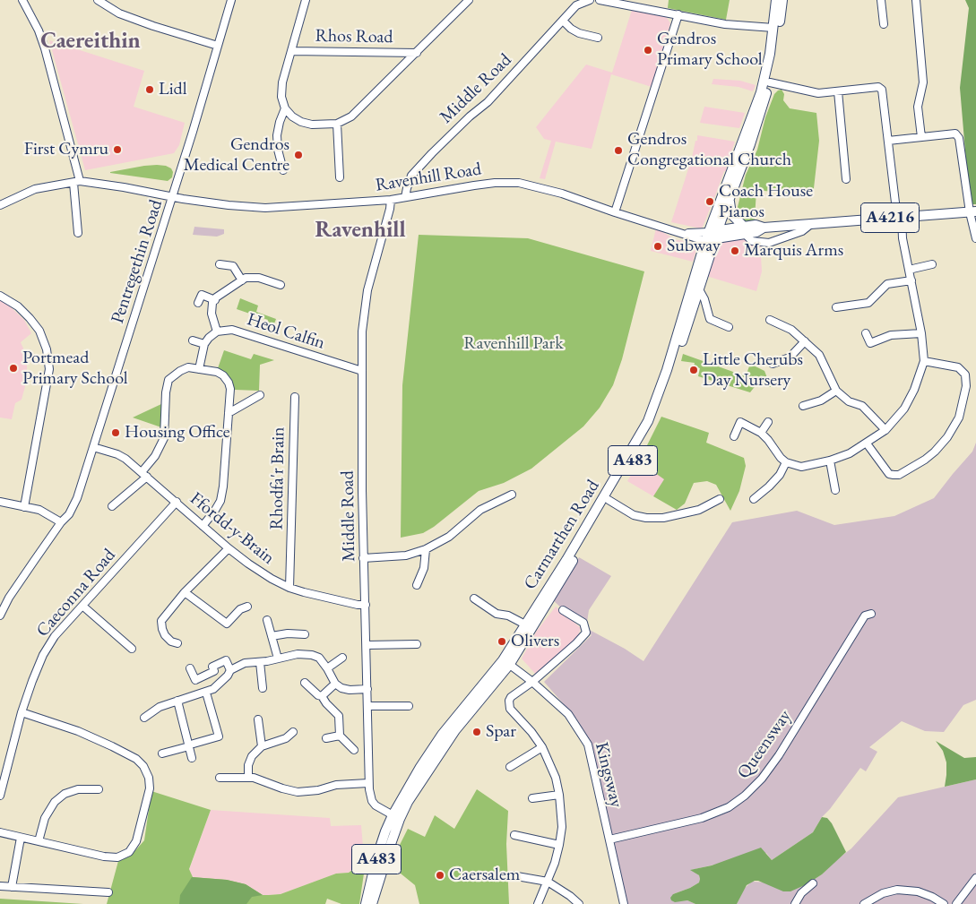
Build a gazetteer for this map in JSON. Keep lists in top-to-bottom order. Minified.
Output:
{"streets":{"main road":["A4216","A483","Carmarthen Road"],"street":["Rhos Road","Middle Road","Ravenhill Road","Pentregethin Road","Heol Calfin","Rhodfa'r Brain","Ffordd-y-Brain","Caeconna Road","Queensway","Kingsway"]},"crossings":[["Middle Road","Ravenhill Road"],["Middle Road","Heol Calfin"],["Middle Road","Ffordd-y-Brain"],["Middle Road","Carmarthen Road"],["Ravenhill Road","A4216"],["Ravenhill Road","Pentregethin Road"],["Ravenhill Road","Carmarthen Road"],["A4216","Carmarthen Road"],["Pentregethin Road","Ffordd-y-Brain"],["Rhodfa'r Brain","Ffordd-y-Brain"],["Ffordd-y-Brain","Caeconna Road"],["Carmarthen Road","Kingsway"],["Queensway","Kingsway"]],"districts":["Caereithin","Ravenhill"],"parks":["Ravenhill Park"],"places":["Gendros Primary School","Lidl","First Cymru","Gendros Congregational Church","Gendros Medical Centre","Coach House Pianos","Subway","Marquis Arms","Portmead Primary School","Little Cherubs Day Nursery","Housing Office","Olivers","Spar","Caersalem"]}
